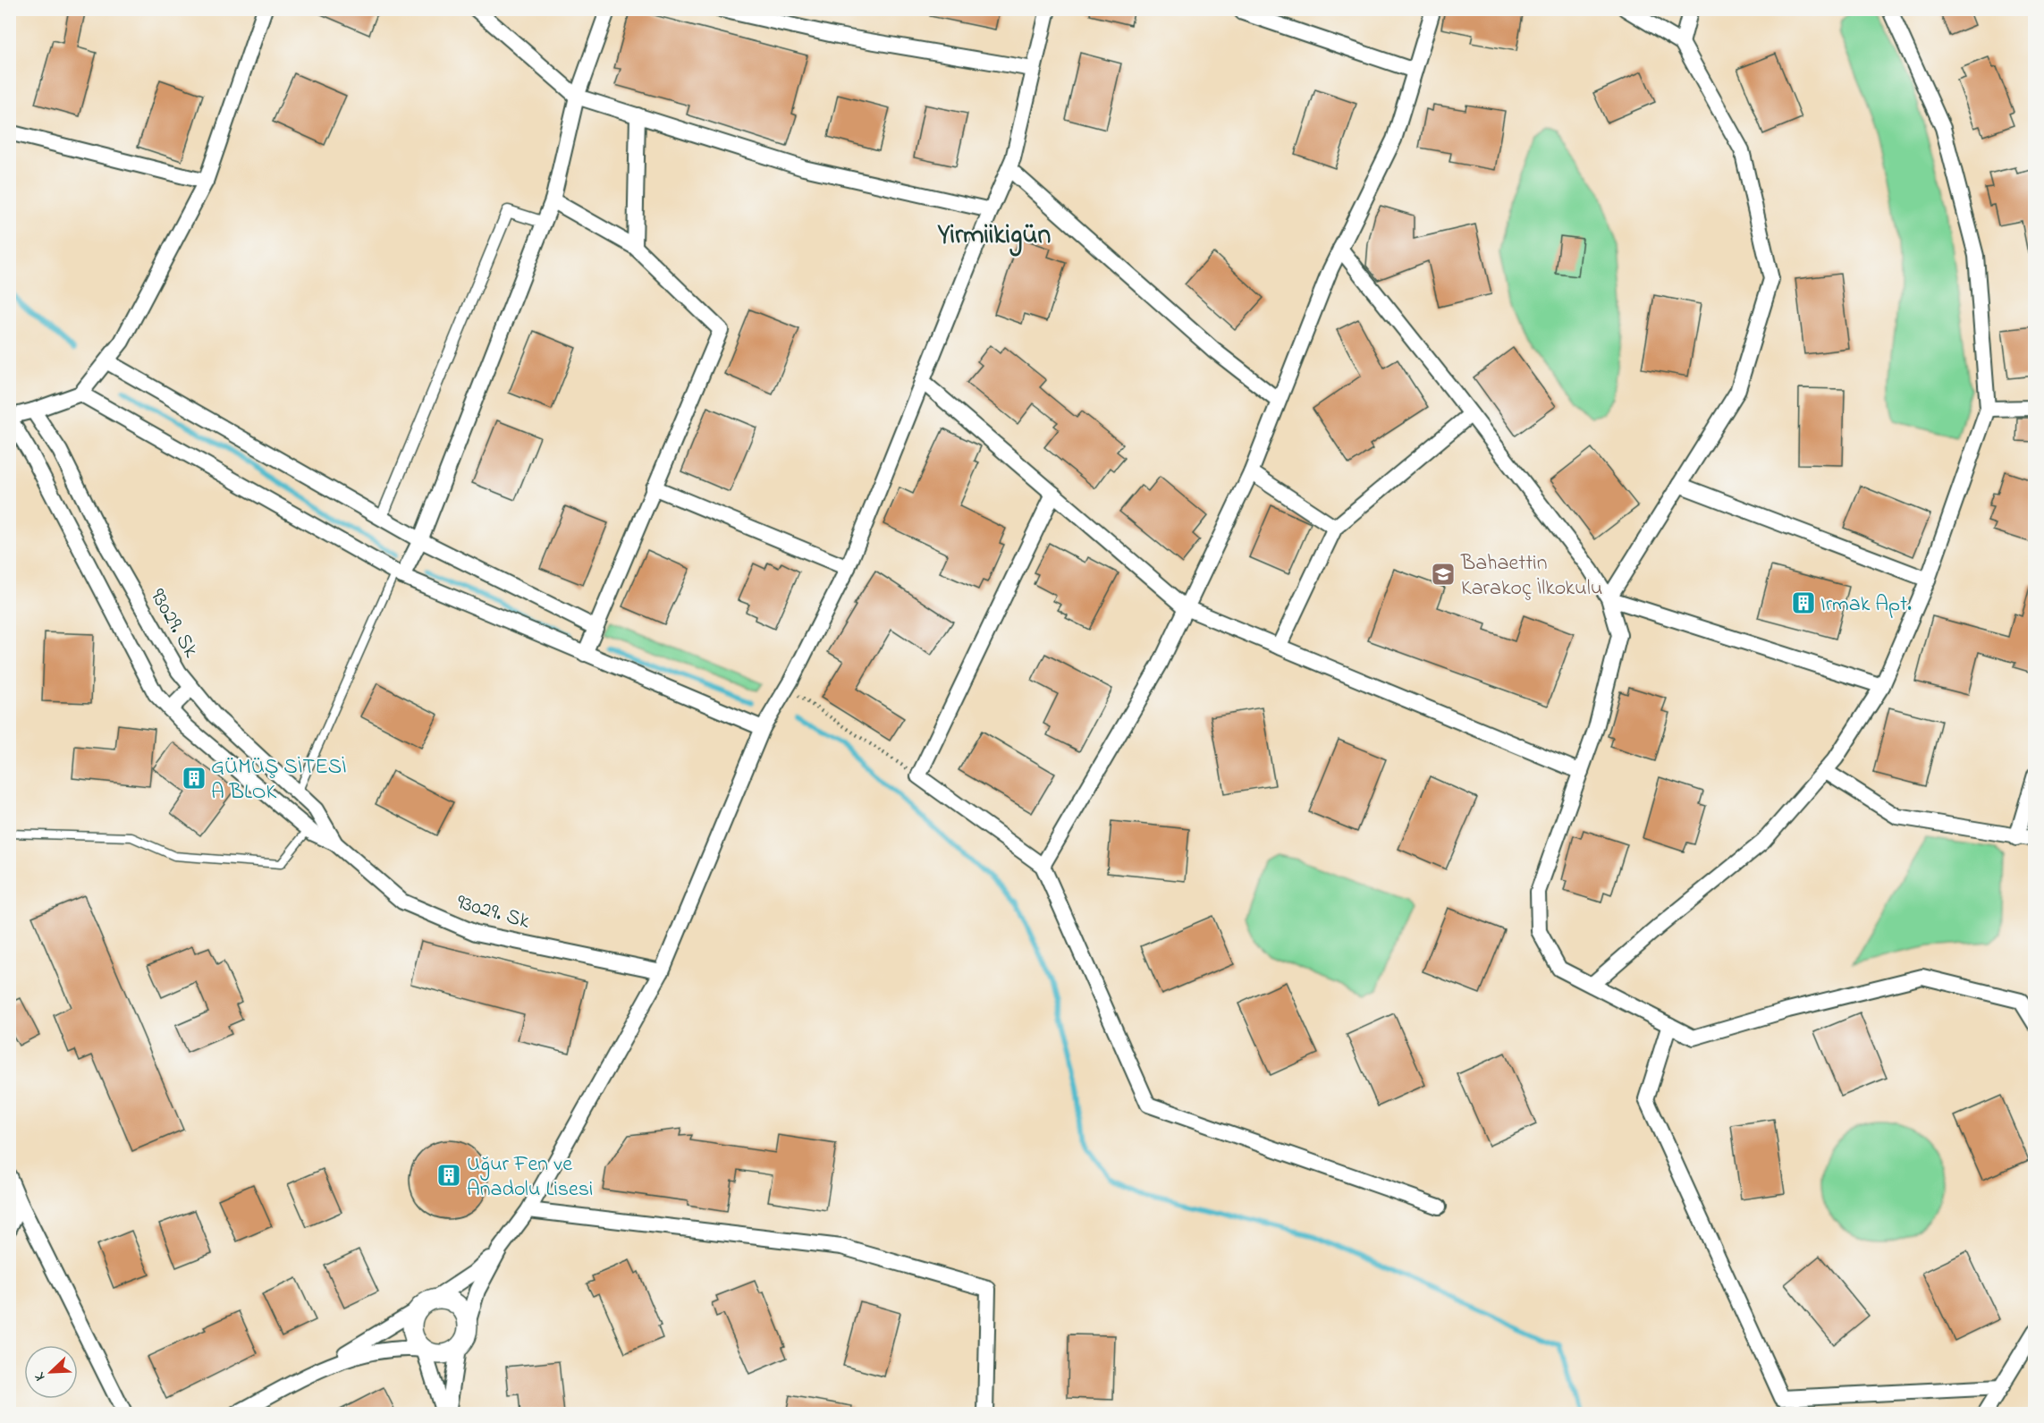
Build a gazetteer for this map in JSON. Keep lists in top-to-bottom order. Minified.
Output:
{"streets":{"street":["93029. Sk"]},"districts":["Yirmiikigün"],"places":{"school or university":["Bahaettin Karakoç İlkokulu"],"building":["Irmak Apt.","GÜMÜŞ SİTESİ A BLOK","Uğur Fen ve Anadolu Lisesi"]},"north":"bottom left"}
